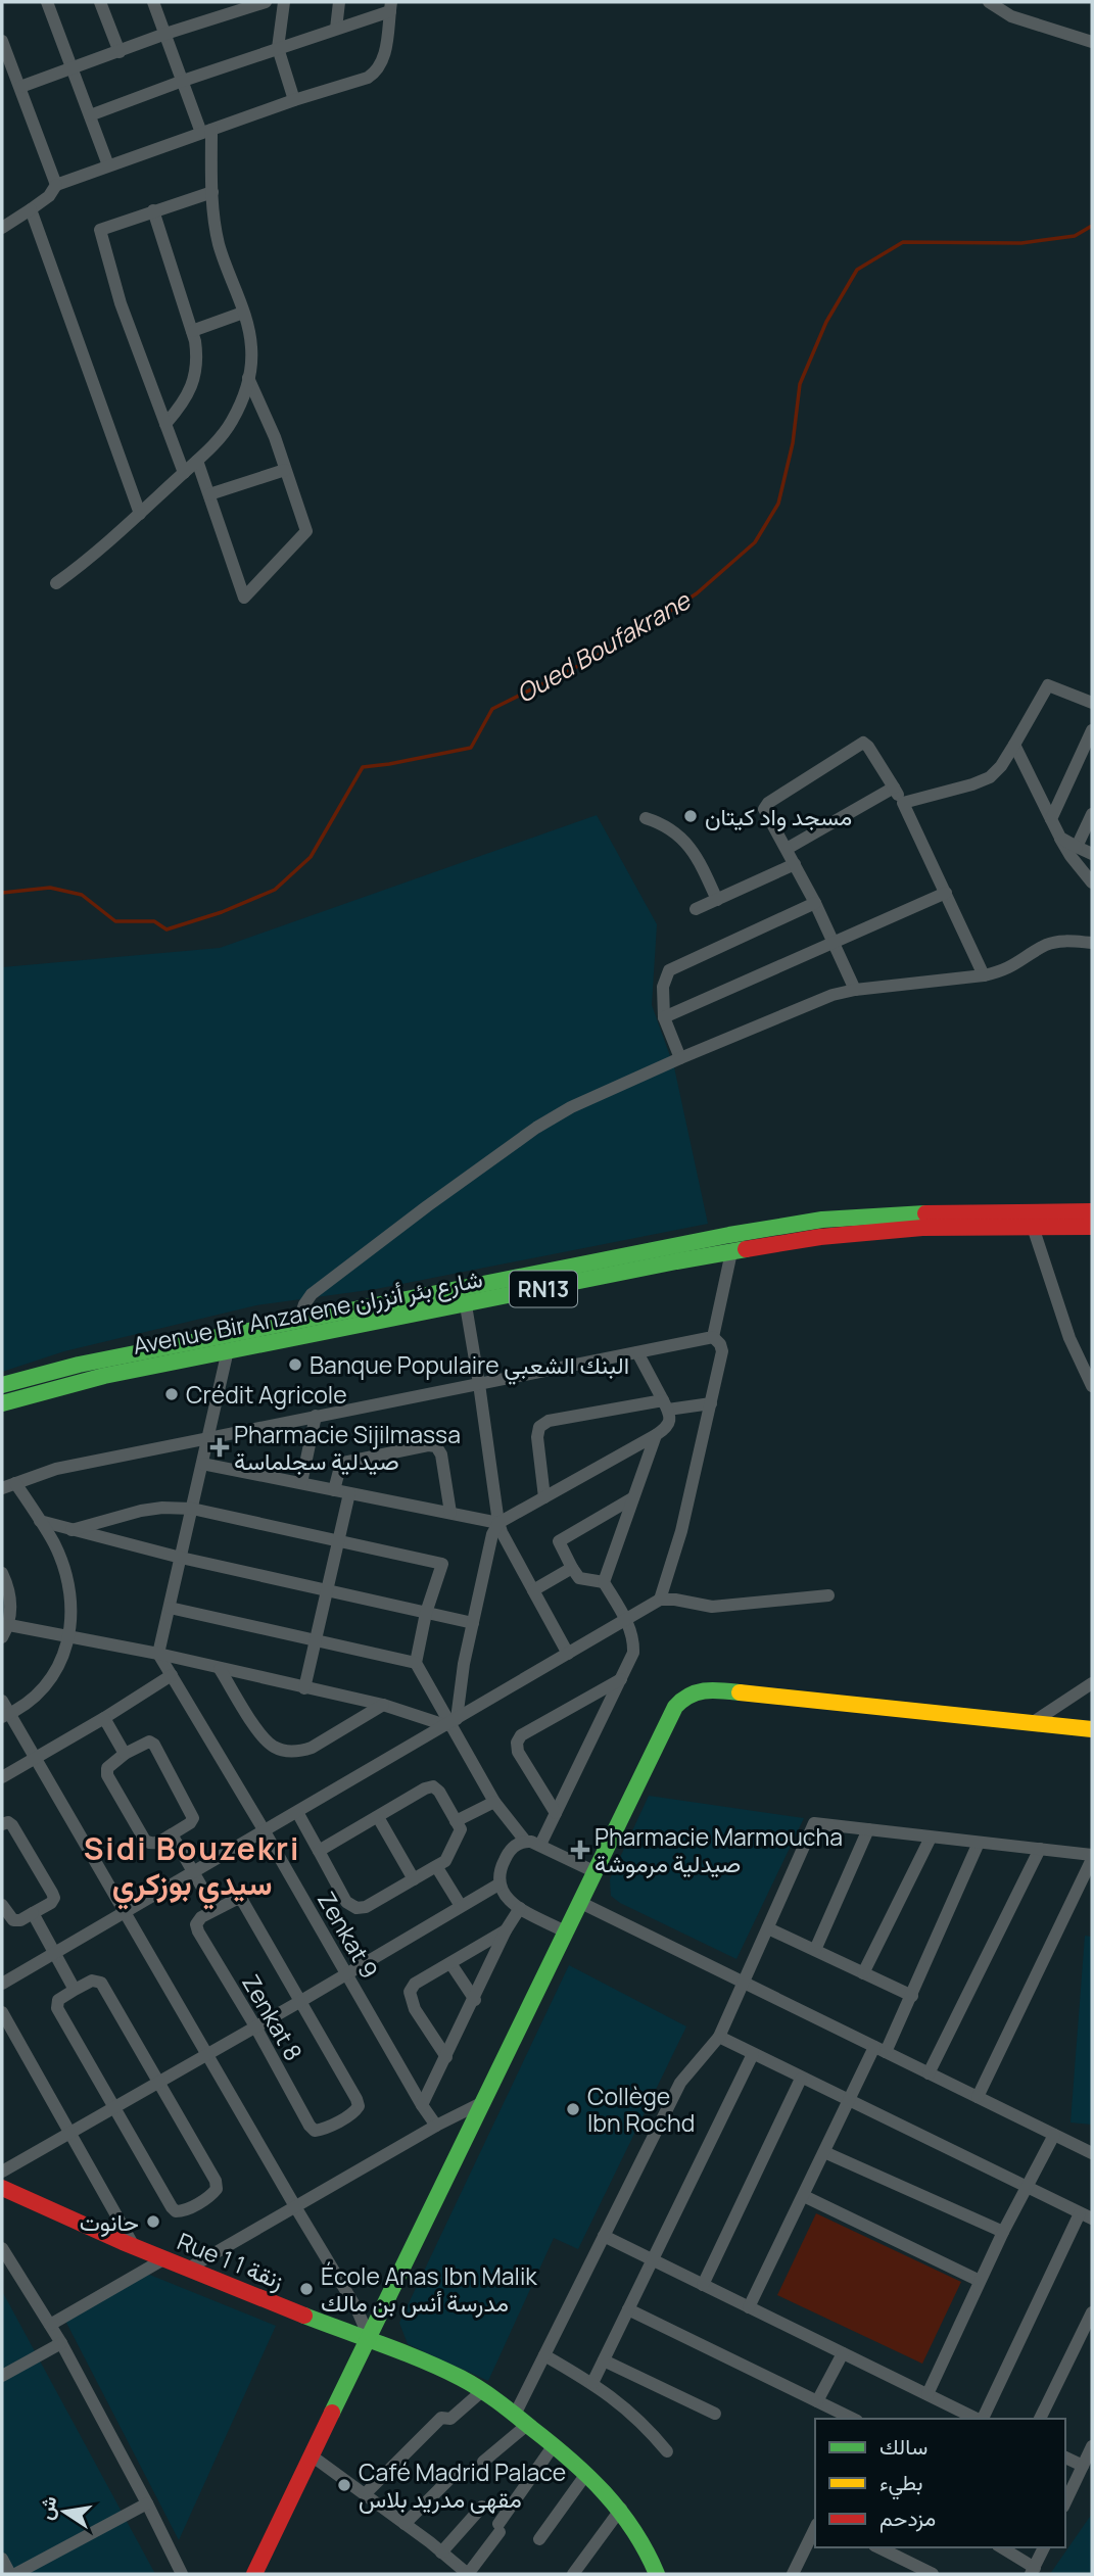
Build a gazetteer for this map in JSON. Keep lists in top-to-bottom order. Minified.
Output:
{"streets":{"main road":["RN13","Avenue Bir Anzarene شارع بئر أنزران","Rue 1 زنقة 1"],"street":["Zenkat 9","Zenkat 8"]},"districts":["Sidi Bouzekri سيدي بوزكري"],"water":["Oued Boufakrane"],"places":{"other":["مسجد واد كيتان","Banque Populaire البنك الشعبي","Crédit Agricole","Collège Ibn Rochd","حانوت","École Anas Ibn Malik مدرسة أنس بن مالك","Café Madrid Palace مقهى مدريد بلاس"],"health":["Pharmacie Sijilmassa صيدلية سجلماسة","Pharmacie Marmoucha صيدلية مرموشة"]},"legend":["سالك","بطيء","مزدحم"],"north":"left"}
